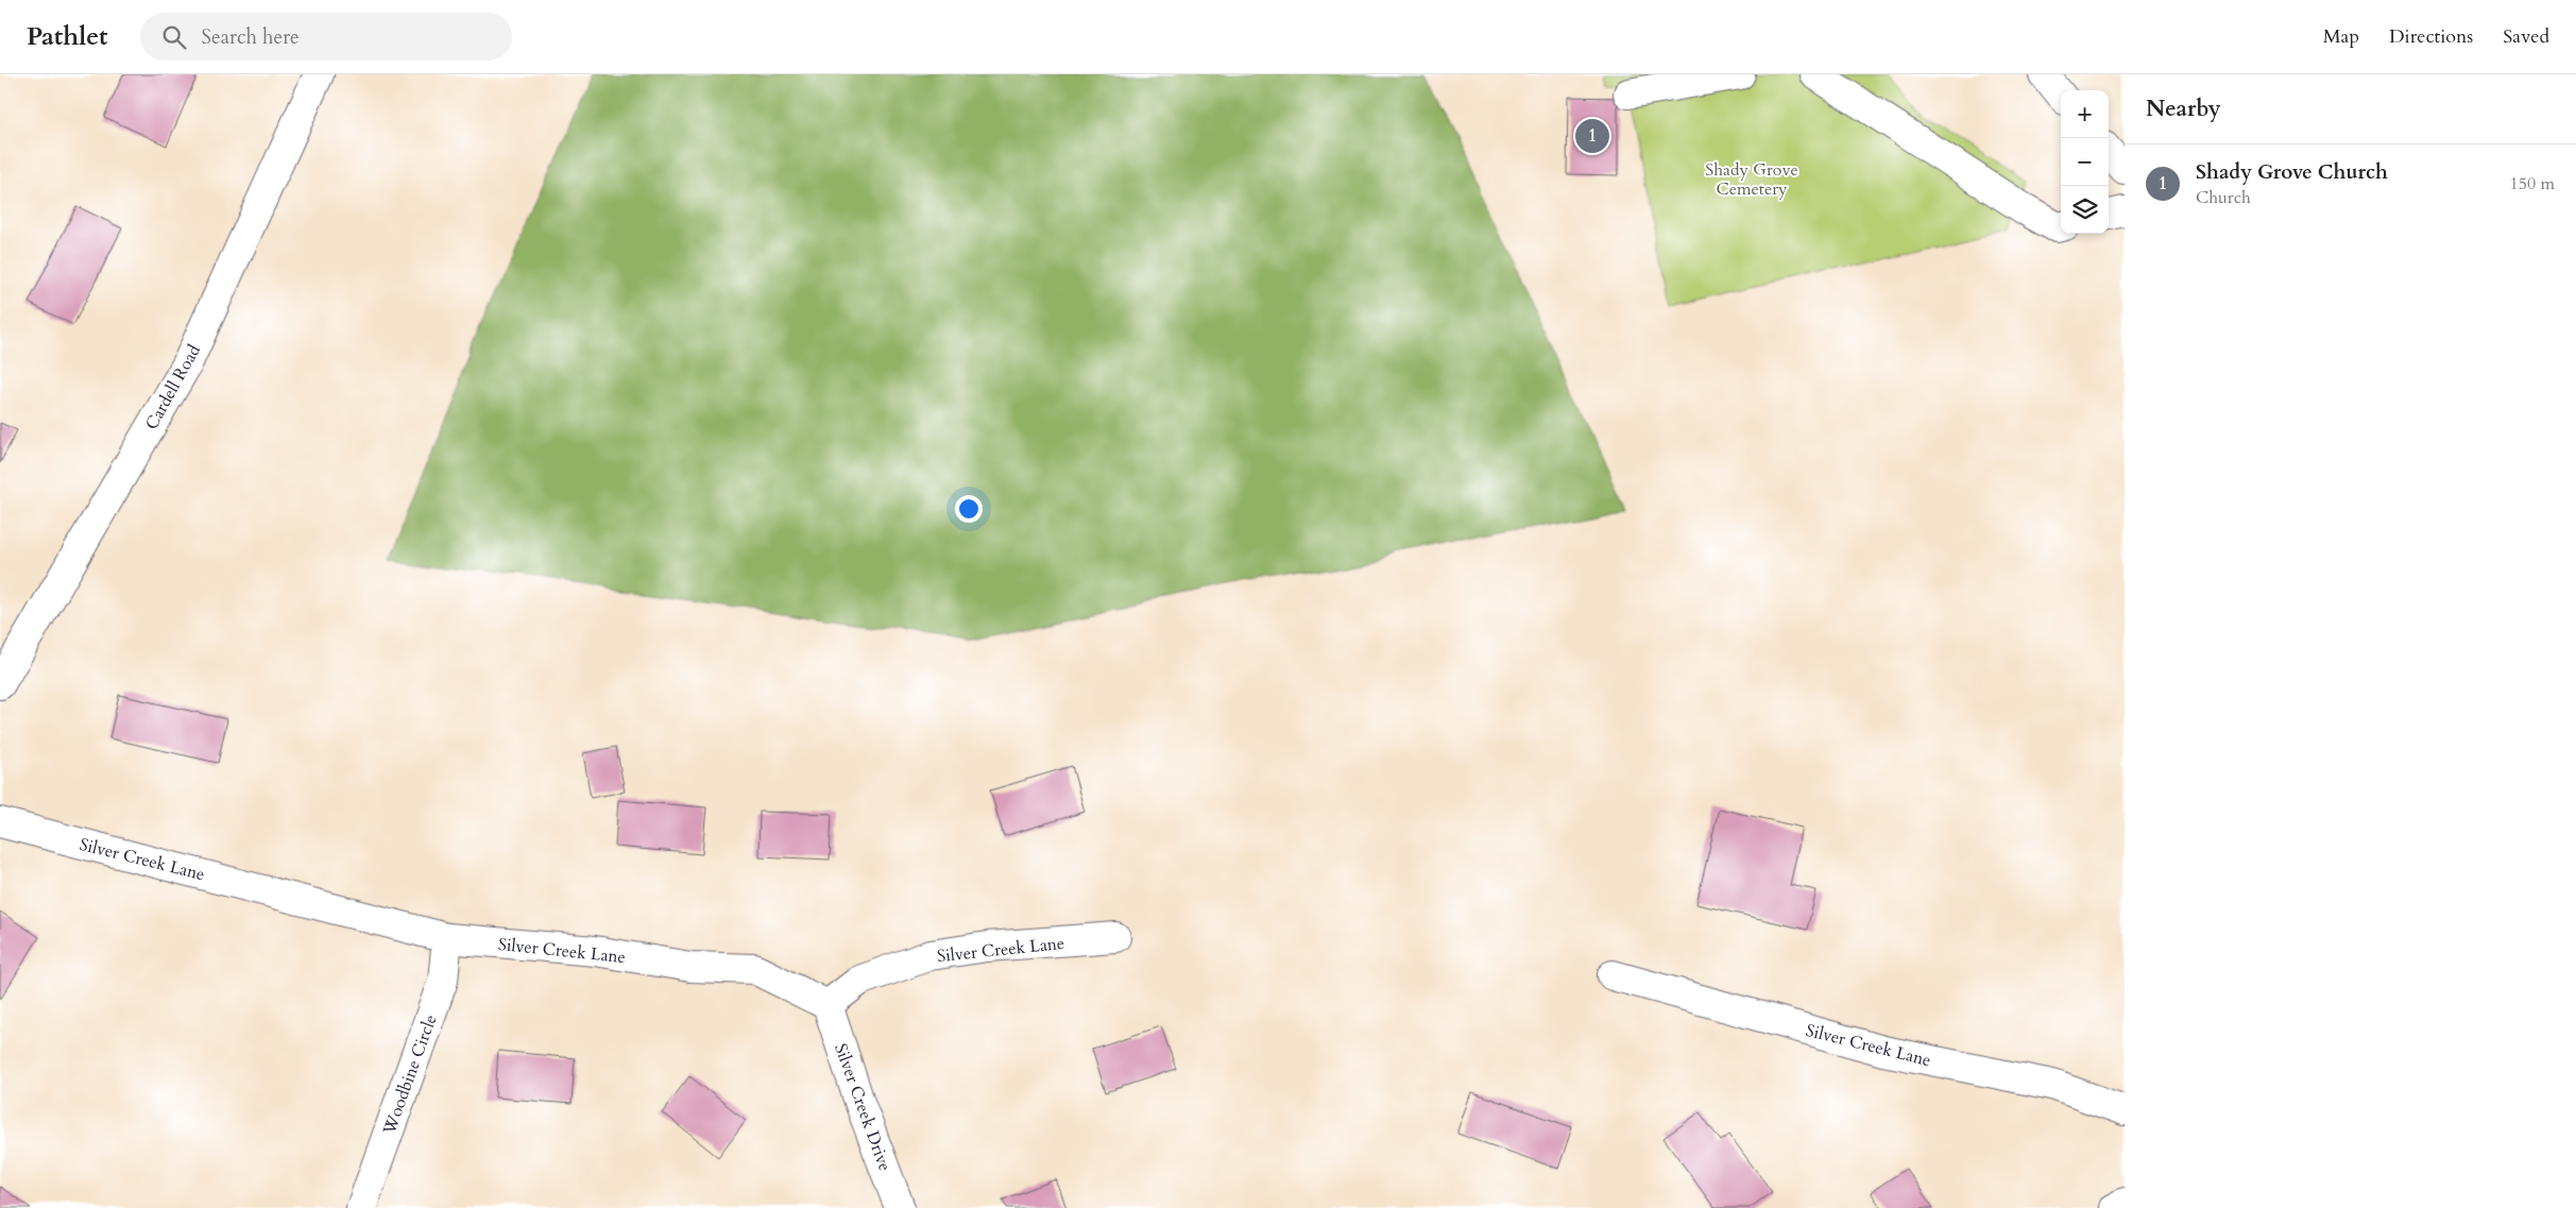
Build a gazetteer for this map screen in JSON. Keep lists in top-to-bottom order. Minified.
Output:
{"streets":{"street":["Cardell Road","Silver Creek Lane","Woodbine Circle","Silver Creek Drive"]},"crossings":[["Silver Creek Lane","Woodbine Circle"],["Silver Creek Lane","Silver Creek Drive"]],"parks":["Shady Grove Cemetery"],"page":{"header":"Pathlet","search":"Search here","nav":["Map","Directions","Saved"],"heading":"Nearby","map_buttons":["+","−"],"pins":"1","list":[{"mark":"1","name":"Shady Grove Church","note":"Church","value":"150 m"}]}}
